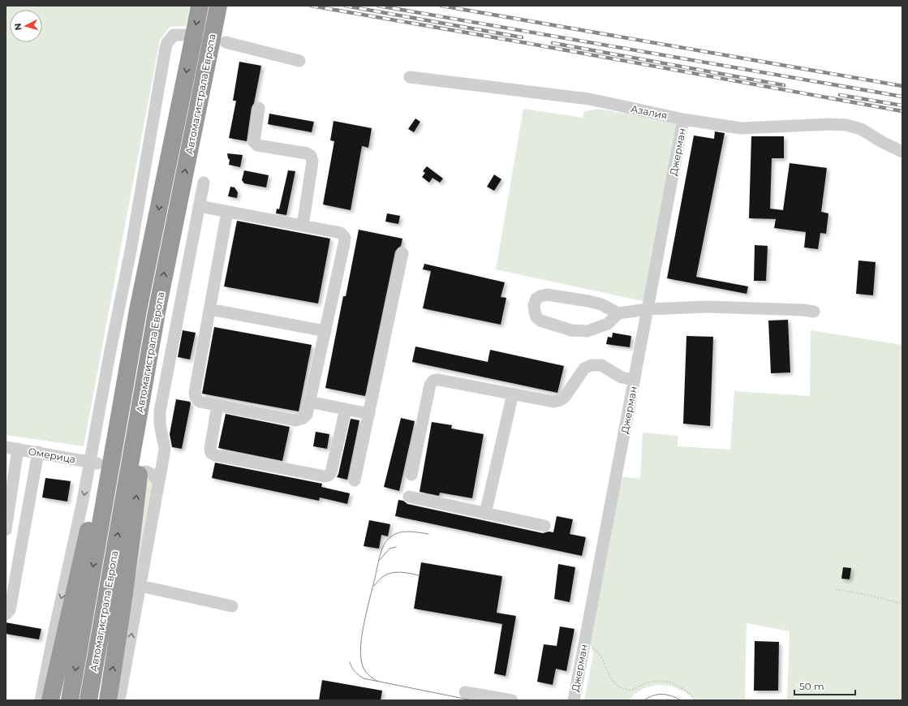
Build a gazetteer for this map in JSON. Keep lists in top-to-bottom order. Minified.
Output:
{"streets":{"highway":["Автомагистрала Европа"],"street":["Азалия","Джерман","Омерица"]},"crossings":[["Азалия","Джерман"]],"scale_bar":"50 m","north":"left"}
